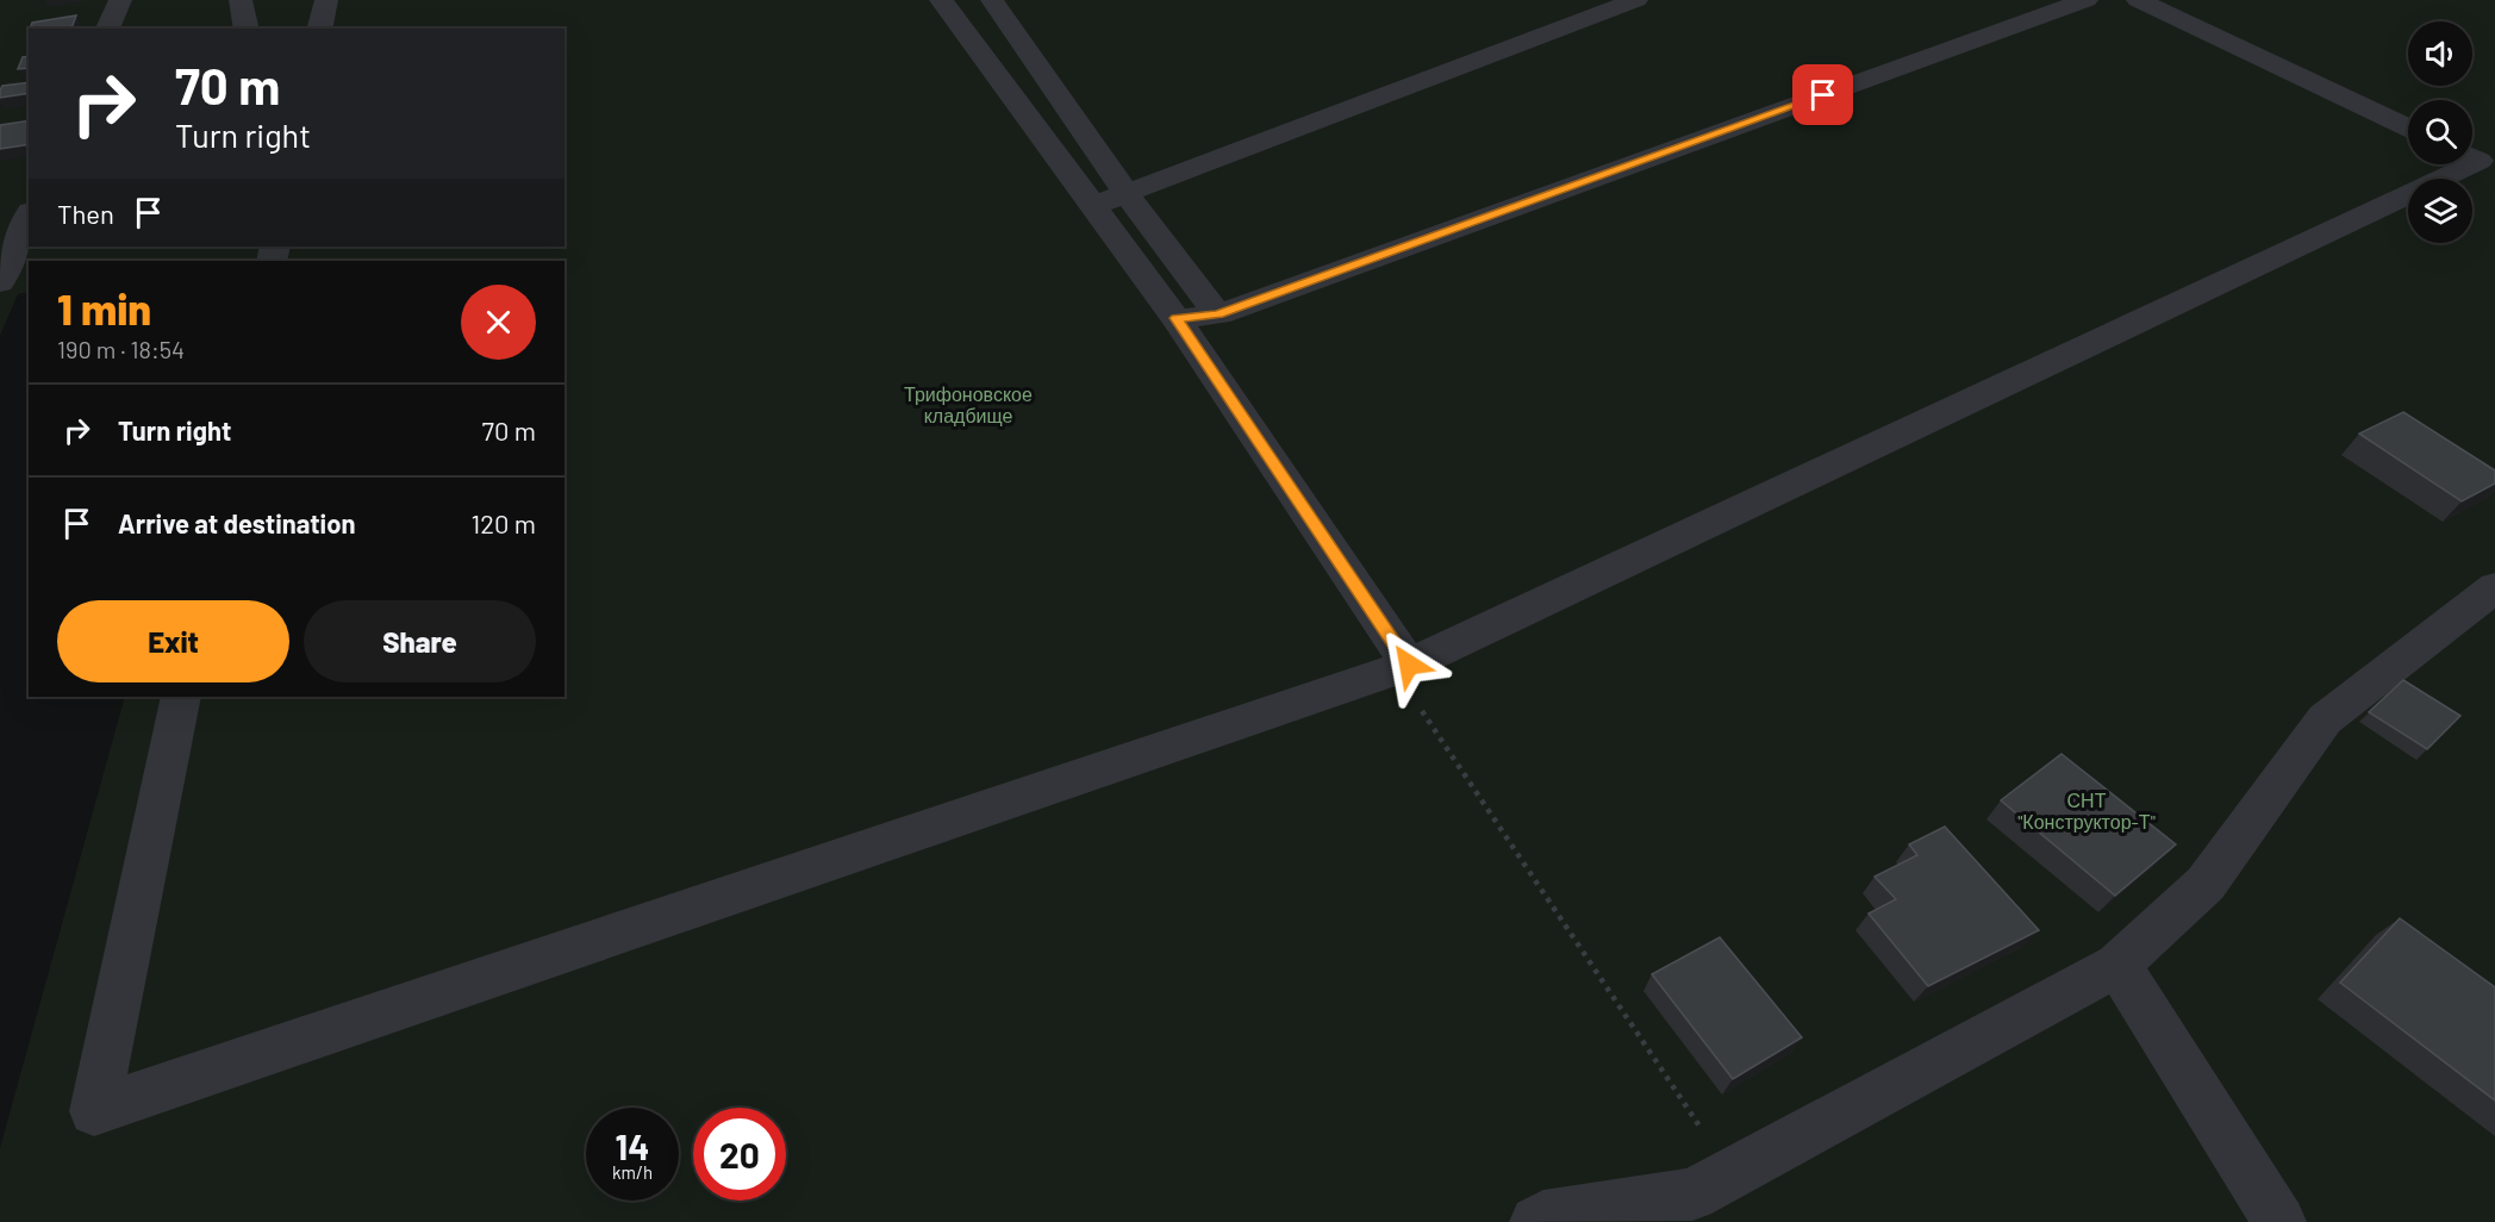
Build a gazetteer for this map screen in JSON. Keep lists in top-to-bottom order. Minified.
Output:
{"parks":["Трифоновское кладбище","СНТ \"Конструктор-Т\""],"page":{"turn":["70 m","Turn right"],"then":"Then","heading":["1 min","190 m · 18:54"],"list":[{"name":"Turn right","value":"70 m"},{"name":"Arrive at destination","value":"120 m"}],"buttons":["Exit","Share"],"speed":"14 km/h","limit":"20"}}
